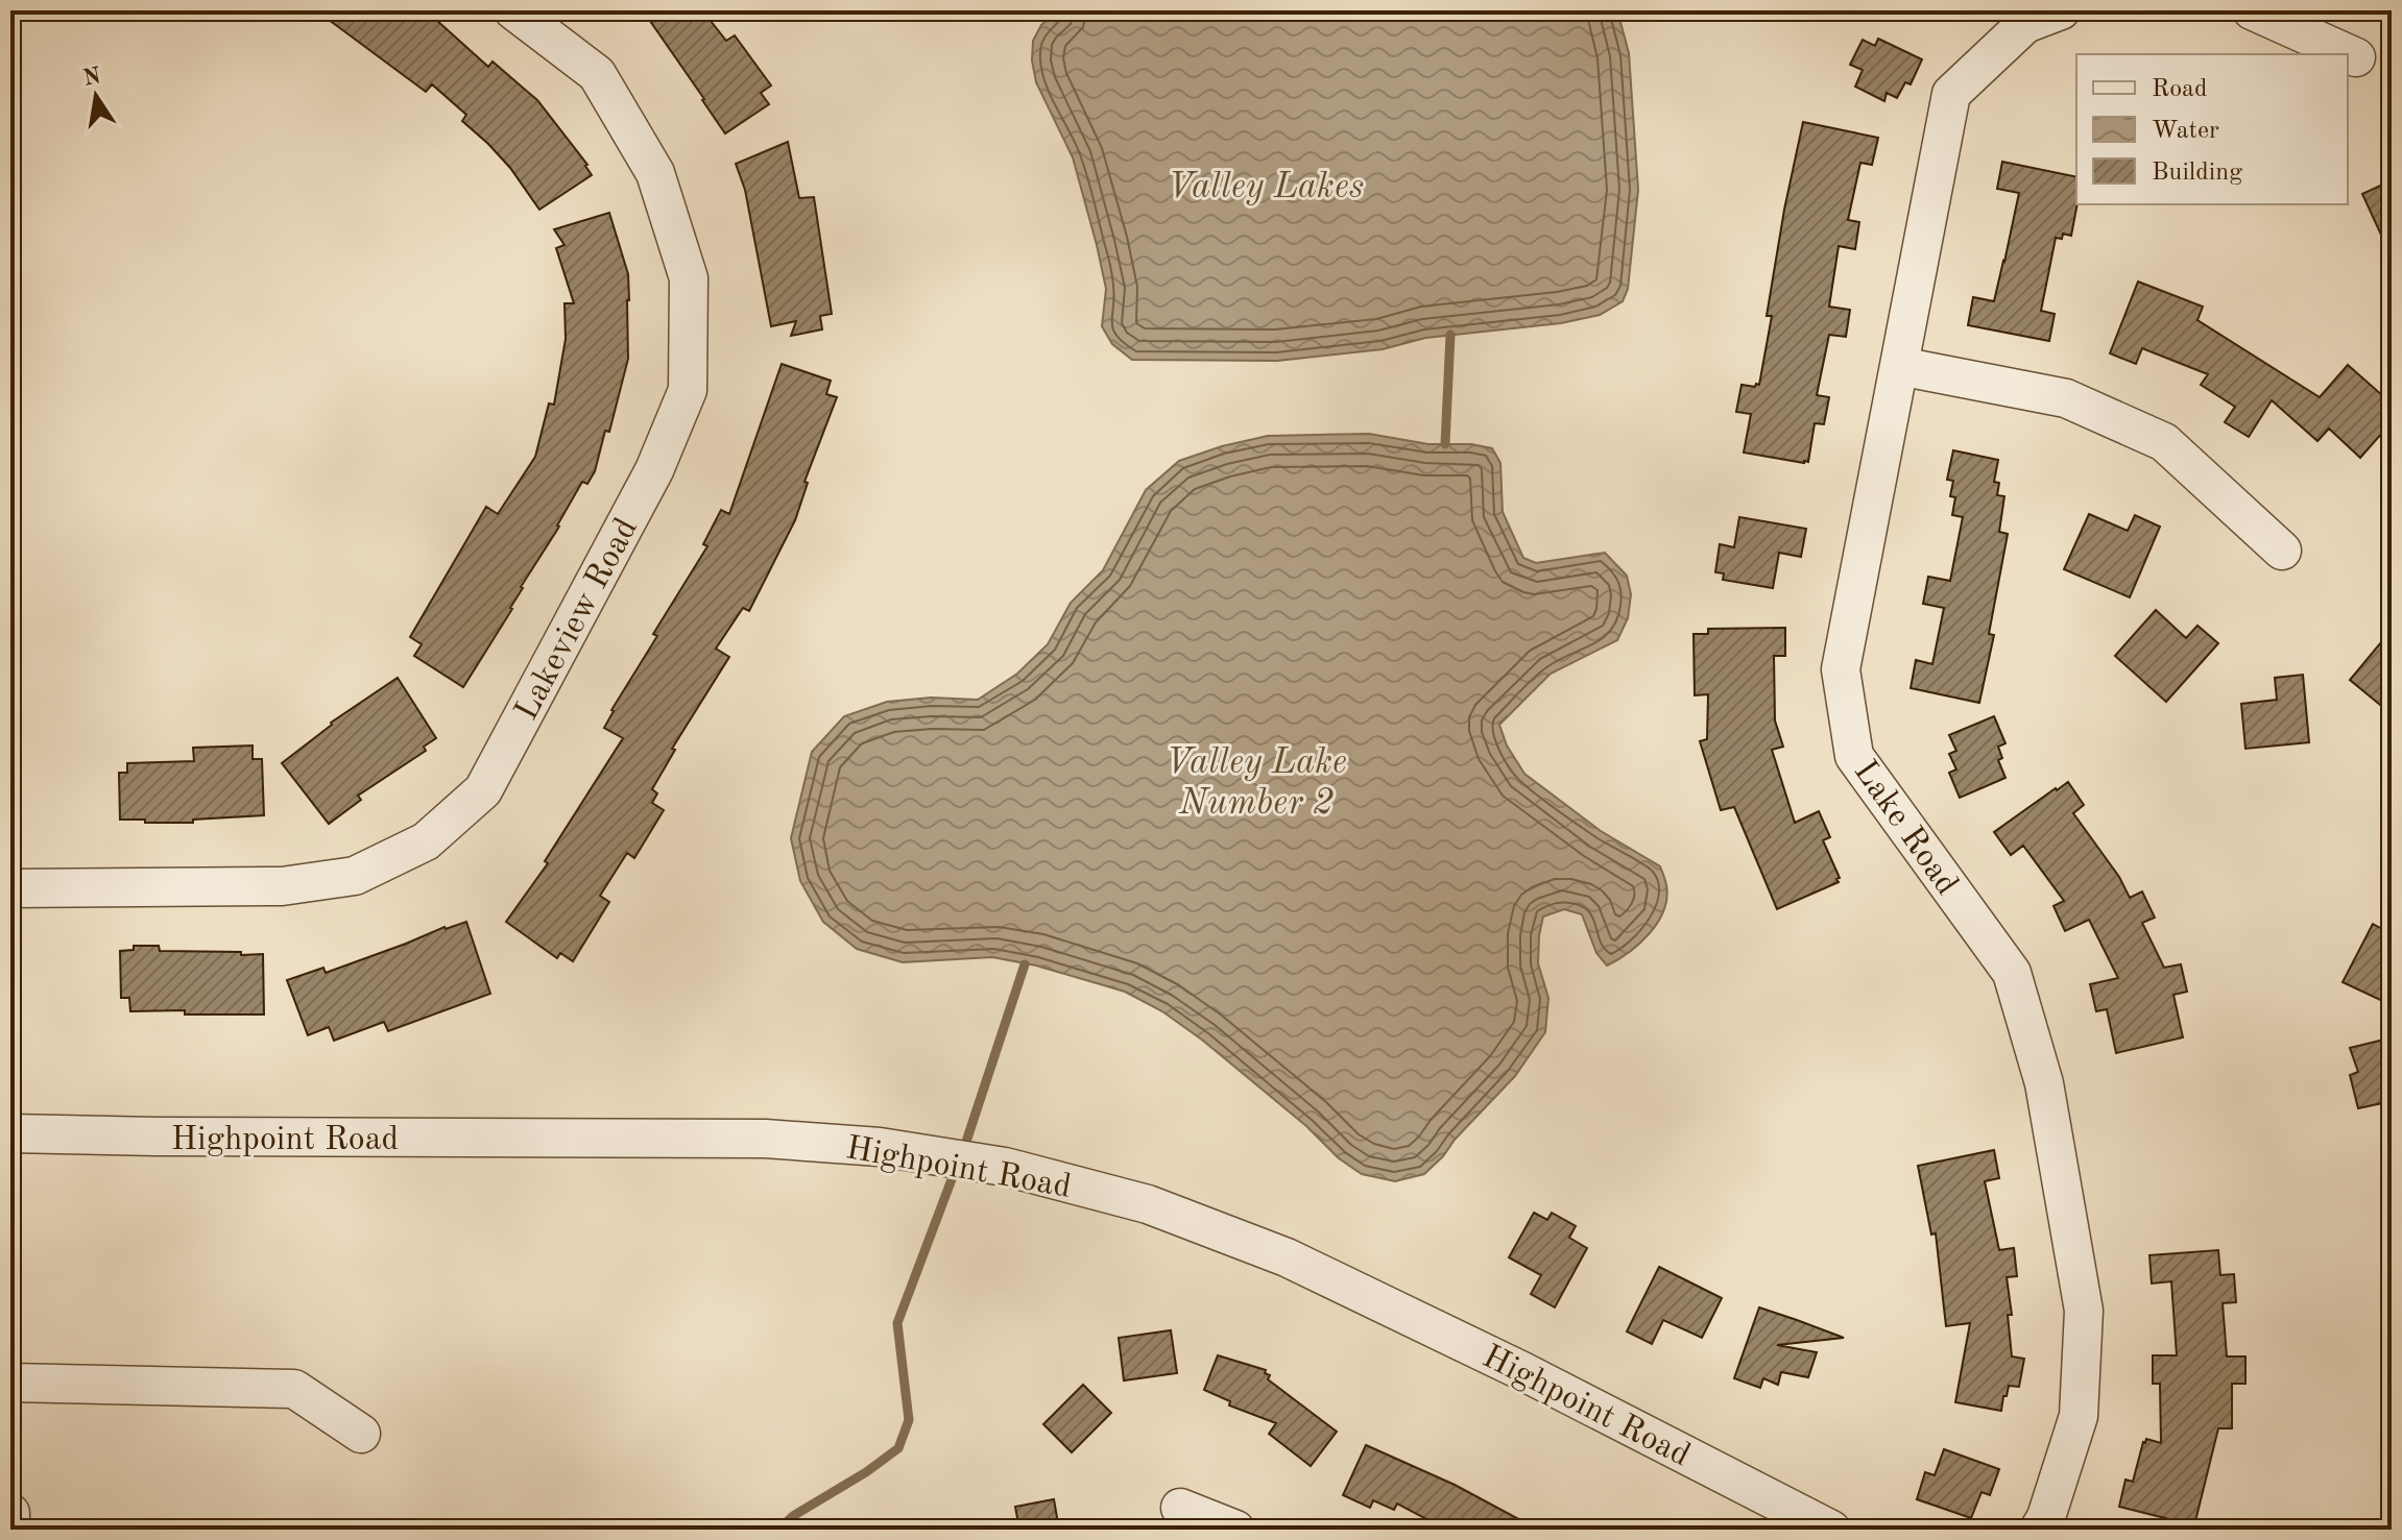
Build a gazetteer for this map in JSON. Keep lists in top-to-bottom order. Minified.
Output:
{"streets":{"street":["Lakeview Road","Lake Road","Highpoint Road"]},"water":["Valley Lakes","Valley Lake Number 2"],"legend":["Road","Water","Building"],"north":"top"}
